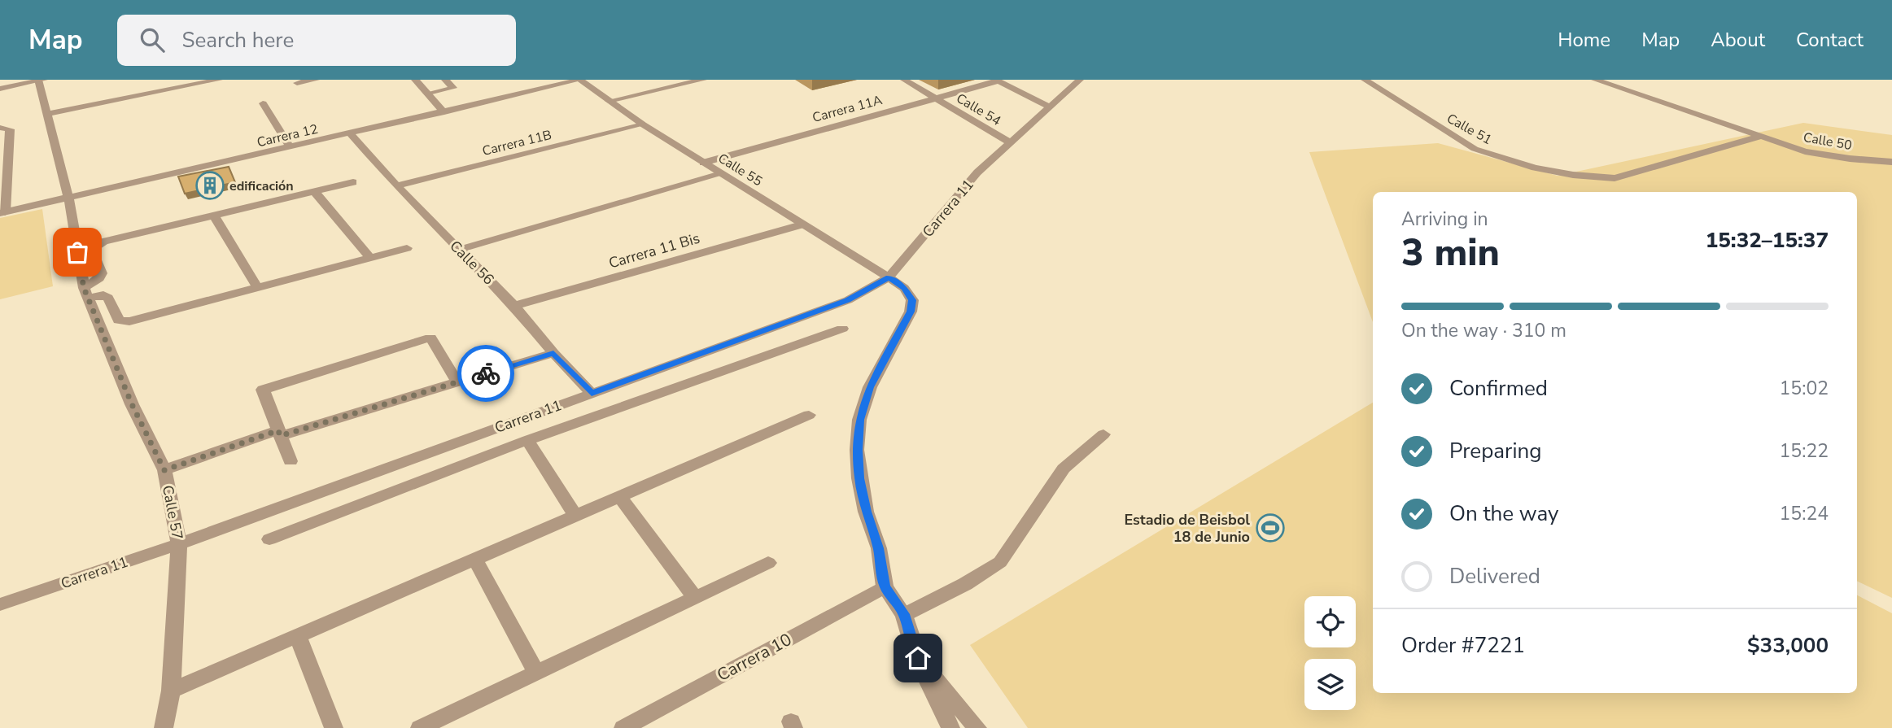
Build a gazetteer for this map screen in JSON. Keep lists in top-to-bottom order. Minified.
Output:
{"streets":{"street":["Carrera 11A","Calle 54","Calle 51","Carrera 12","Calle 50","Carrera 11B","Calle 55","Carrera 11","Carrera 11 Bis","Calle 56","Calle 57","Carrera 10"]},"crossings":[["Carrera 11A","Calle 54"],["Carrera 11A","Calle 55"],["Calle 54","Carrera 11"],["Calle 51","Calle 50"],["Carrera 12","Calle 55"],["Carrera 12","Calle 56"],["Carrera 12","Calle 57"],["Carrera 11B","Calle 55"],["Carrera 11B","Calle 56"],["Calle 55","Carrera 11"],["Calle 55","Carrera 11 Bis"],["Carrera 11","Calle 56"],["Carrera 11","Calle 57"],["Carrera 11 Bis","Calle 56"]],"places":{"building":["edificación"],"sports":["Estadio de Beisbol 18 de Junio"]},"page":{"header":"Map","search":"Search here","nav":["Home","Map","About","Contact"],"heading":["3 min","Arriving in","15:32–15:37"],"panel":["Order #7221","$33,000"],"bar":"On the way · 310 m","list":[["Confirmed","15:02"],["Preparing","15:22"],["On the way","15:24"],"Delivered"]}}
